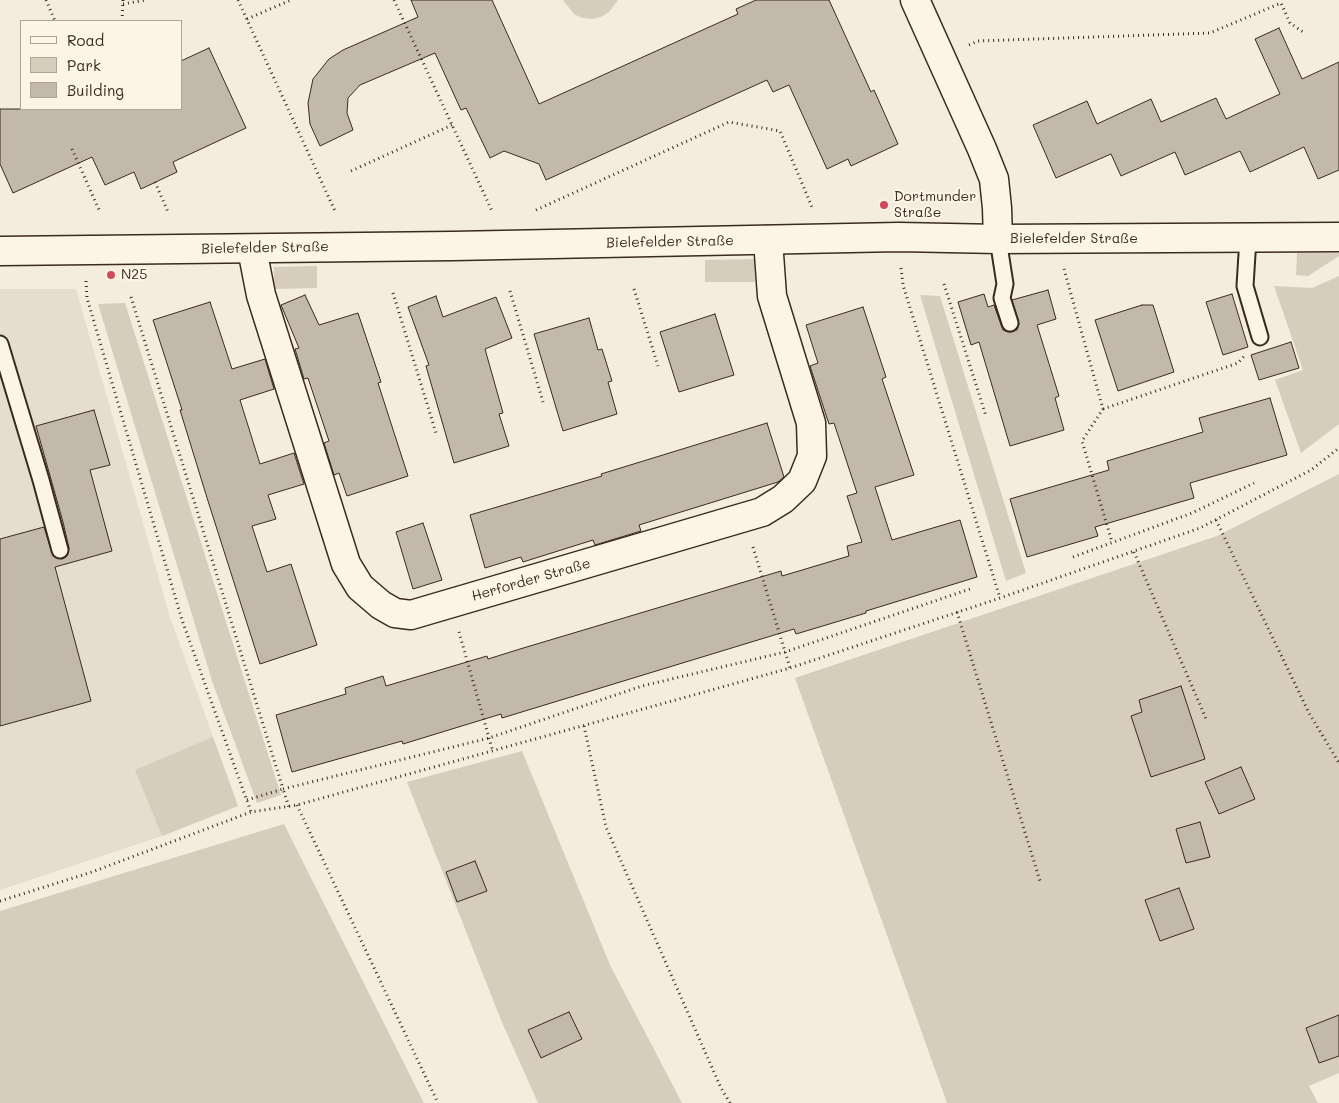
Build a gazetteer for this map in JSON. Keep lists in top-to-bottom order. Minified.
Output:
{"streets":{"street":["Bielefelder Straße","Herforder Straße"]},"crossings":[["Bielefelder Straße","Herforder Straße"]],"places":["Dortmunder Straße","N25"],"legend":["Road","Park","Building"]}
